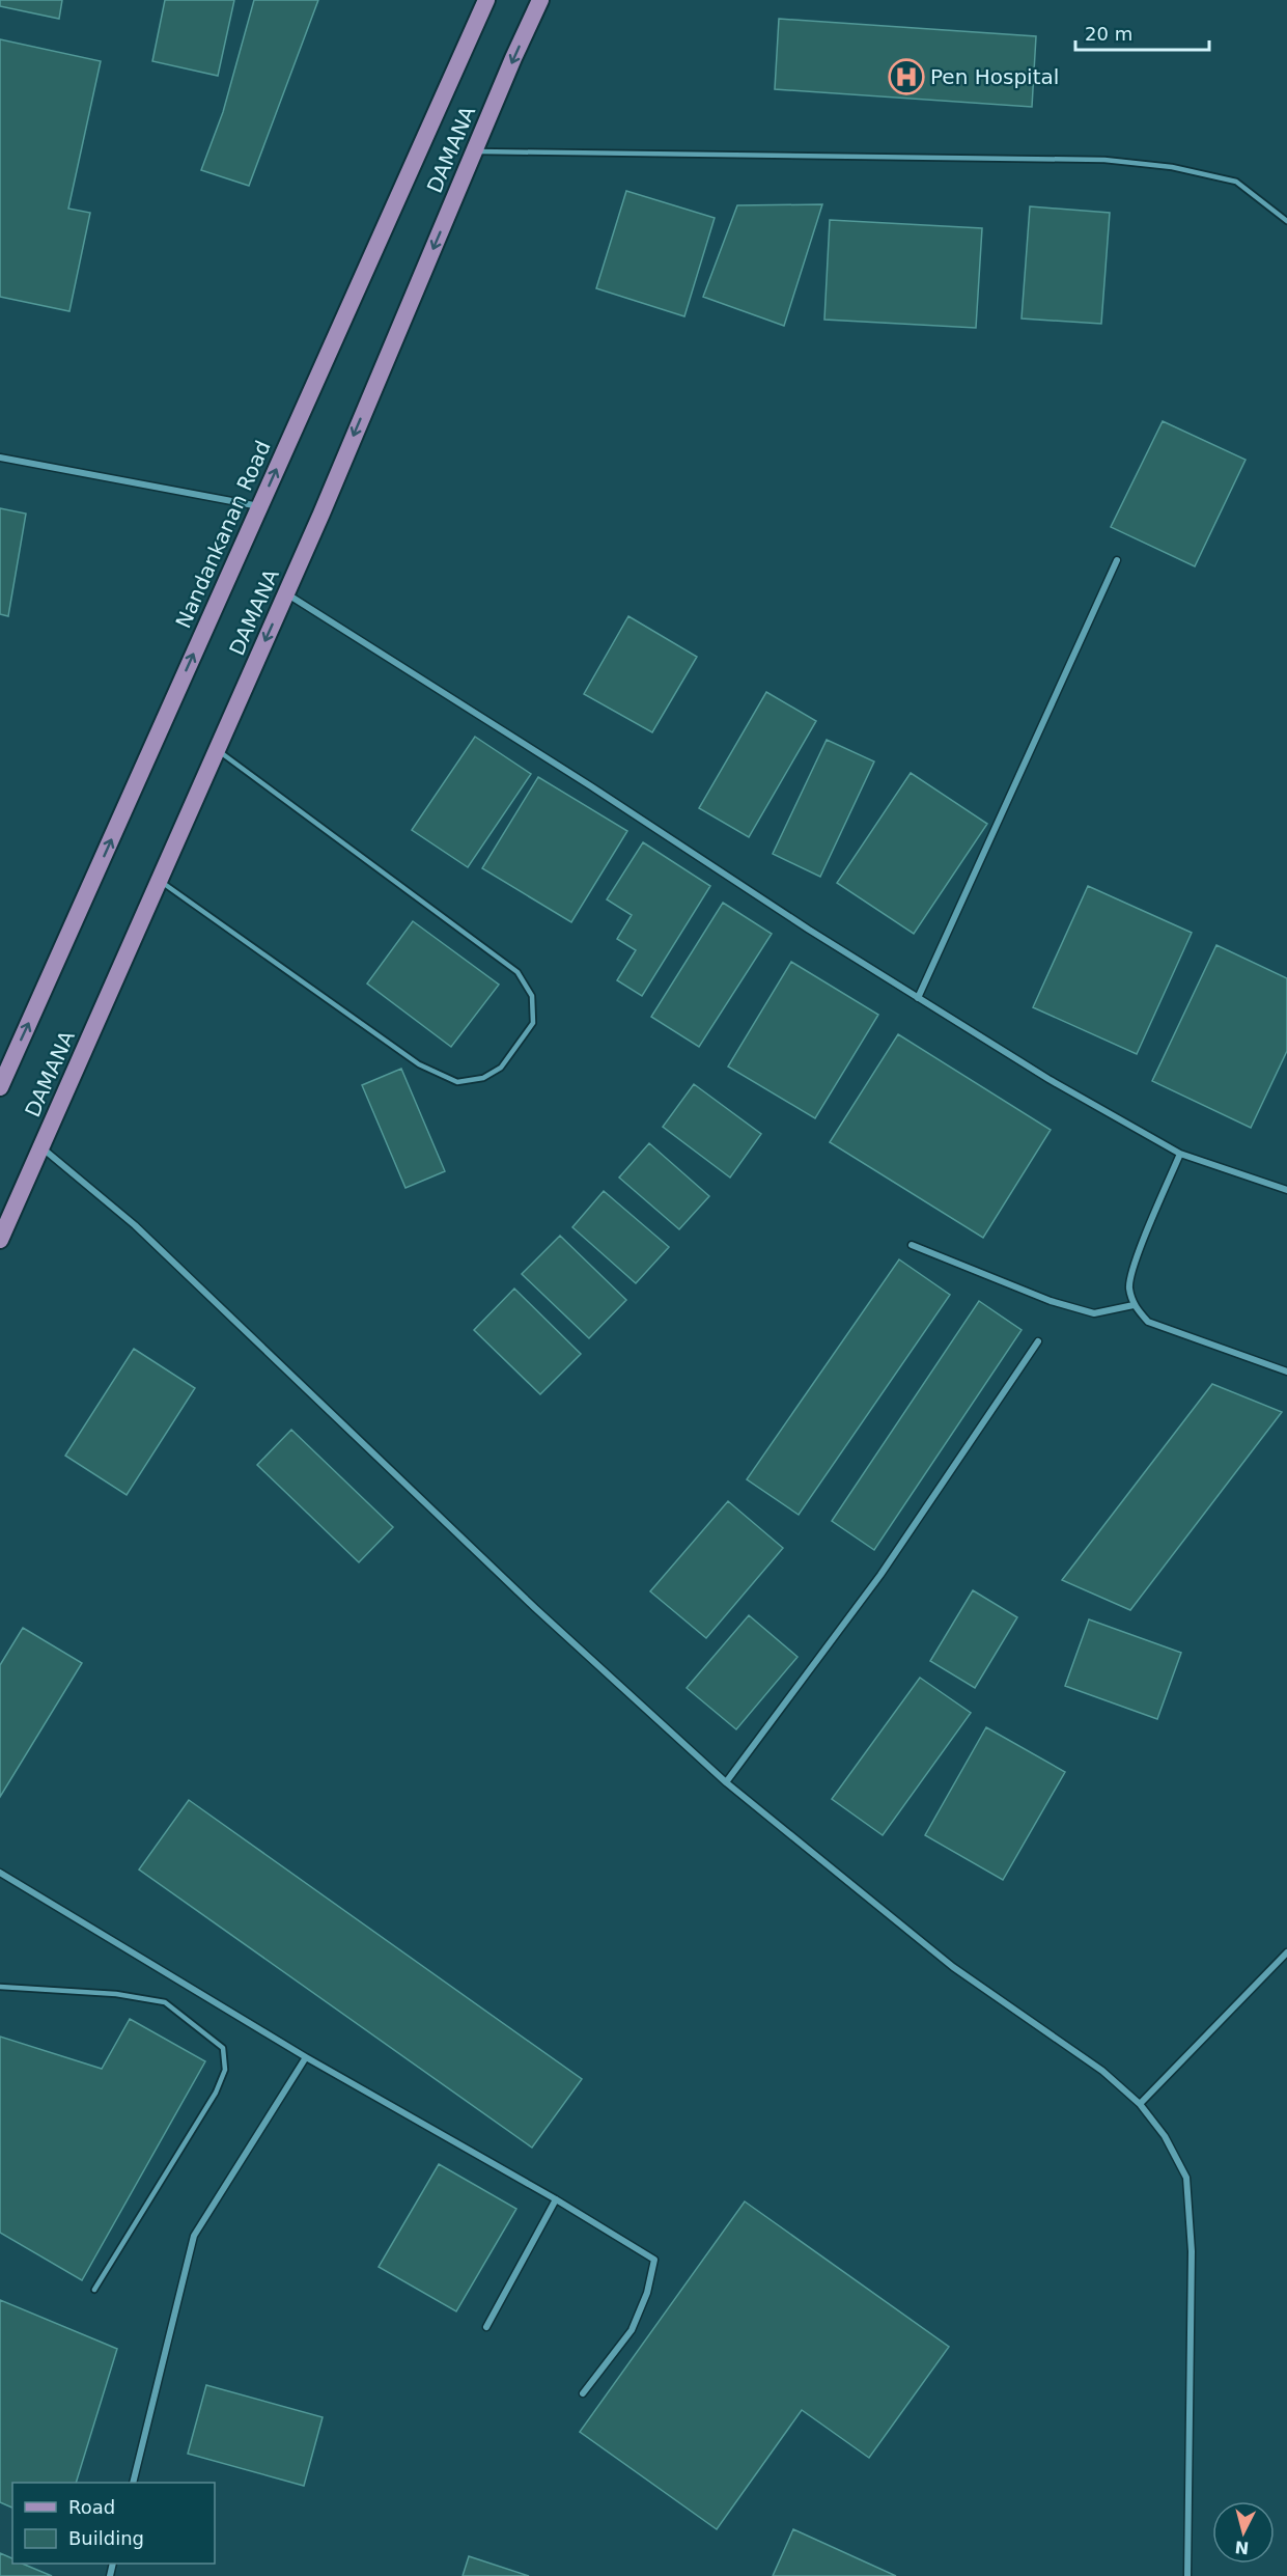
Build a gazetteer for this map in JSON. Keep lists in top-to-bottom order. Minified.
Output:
{"streets":{"main road":["DAMANA","Nandankanan Road"]},"one_way":["DAMANA","Nandankanan Road"],"places":{"hospital":["Pen Hospital"]},"legend":["Road","Building"],"scale_bar":"20 m","north":"bottom"}
